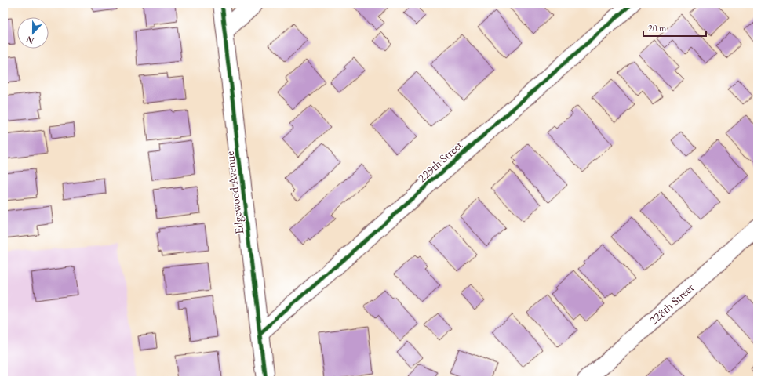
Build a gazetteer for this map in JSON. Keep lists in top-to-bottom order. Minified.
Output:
{"streets":{"street":["229th Street","Edgewood Avenue","228th Street"]},"crossings":[["229th Street","Edgewood Avenue"]],"scale_bar":"20 m","north":"bottom"}
